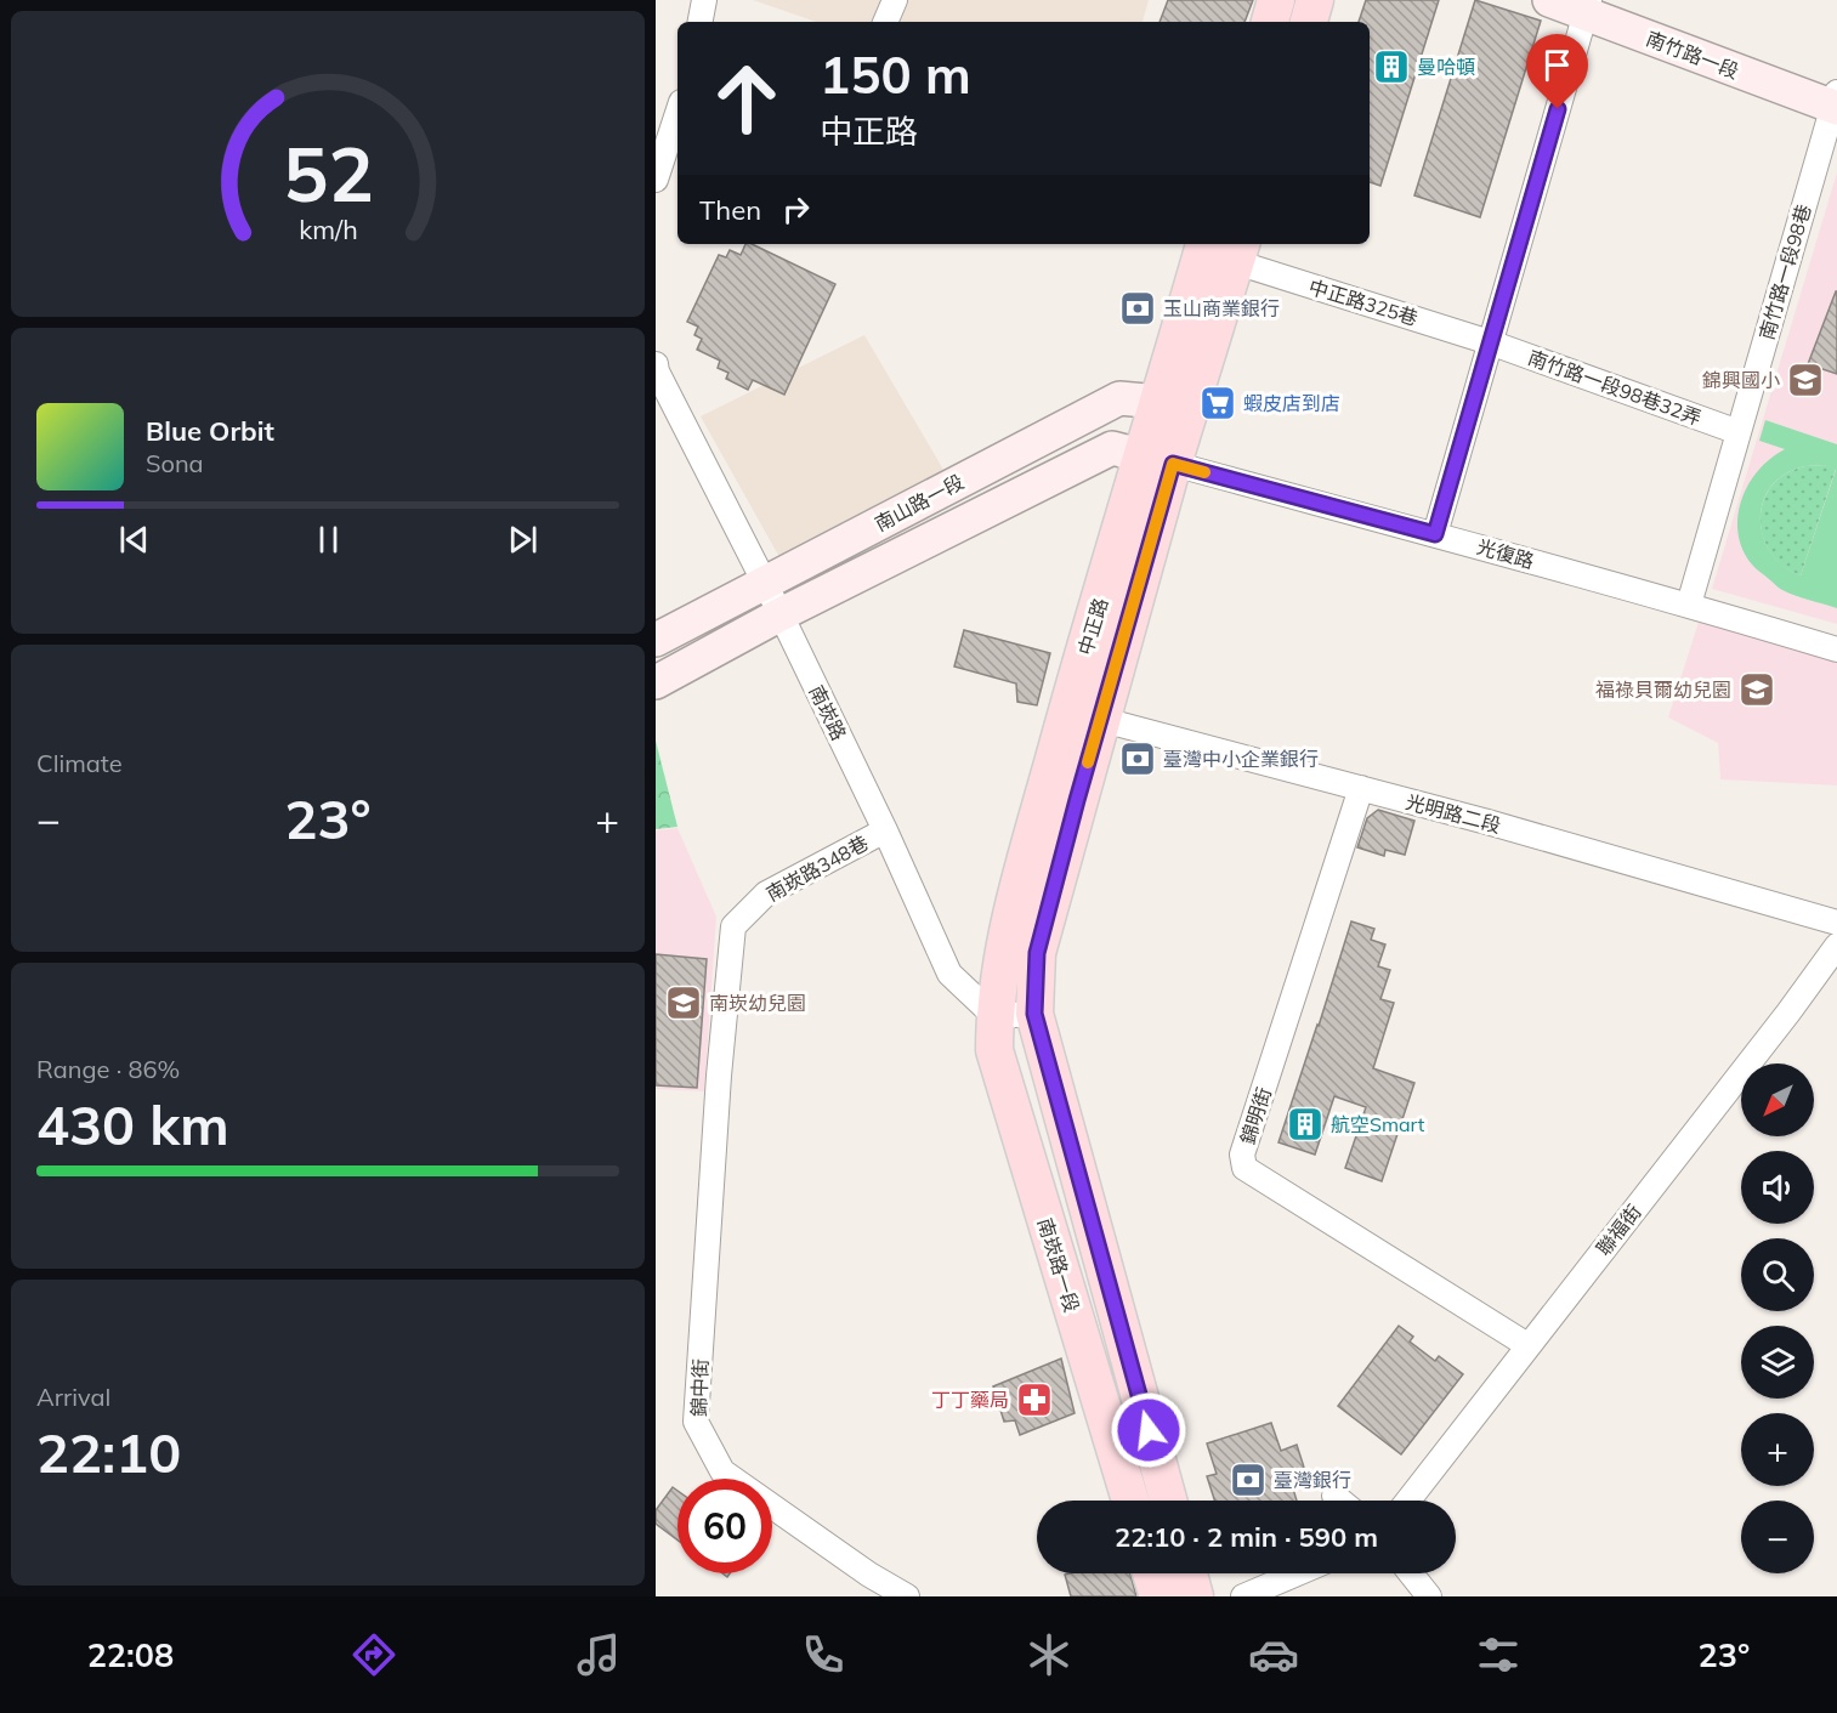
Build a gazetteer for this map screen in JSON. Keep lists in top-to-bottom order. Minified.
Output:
{"streets":{"main road":["中正路","南崁路一段"],"street":["南竹路一段","南竹路一段98巷","中正路325巷","南竹路一段98巷32弄","南山路一段","光復路","南崁路","光明路二段","南崁路348巷","錦明街","聯福街","錦中街"]},"crossings":[["南竹路一段","南竹路一段98巷"],["南竹路一段98巷","南竹路一段98巷32弄"],["南竹路一段98巷","光復路"],["中正路325巷","南竹路一段98巷32弄"],["中正路325巷","中正路"],["南山路一段","光復路"],["南山路一段","中正路"],["南山路一段","南崁路"],["光復路","中正路"],["中正路","南崁路"],["中正路","光明路二段"],["中正路","南崁路一段"],["南崁路","南崁路348巷"],["南崁路","南崁路一段"],["光明路二段","錦明街"],["南崁路348巷","錦中街"],["錦明街","聯福街"]],"places":{"building":["曼哈頓","航空Smart"],"bank":["玉山商業銀行","臺灣中小企業銀行","臺灣銀行"],"school or university":["錦興國小","福祿貝爾幼兒園","南崁幼兒園"],"supermarket":["蝦皮店到店"],"pharmacy":["丁丁藥局"]},"north":"bottom left","page":{"turn":["150 m","中正路"],"then":"Then","song":["Blue Orbit","Sona"],"tile":["Climate",["Range · 86%","430 km"],["Arrival","22:10"]],"heat":["−","23°","+"],"map_buttons":["+","−"],"limit":"60","trip":"22:10 · 2 min · 590 m","tabs":["22:08","23°"],"gauge":["52","km/h"]}}
